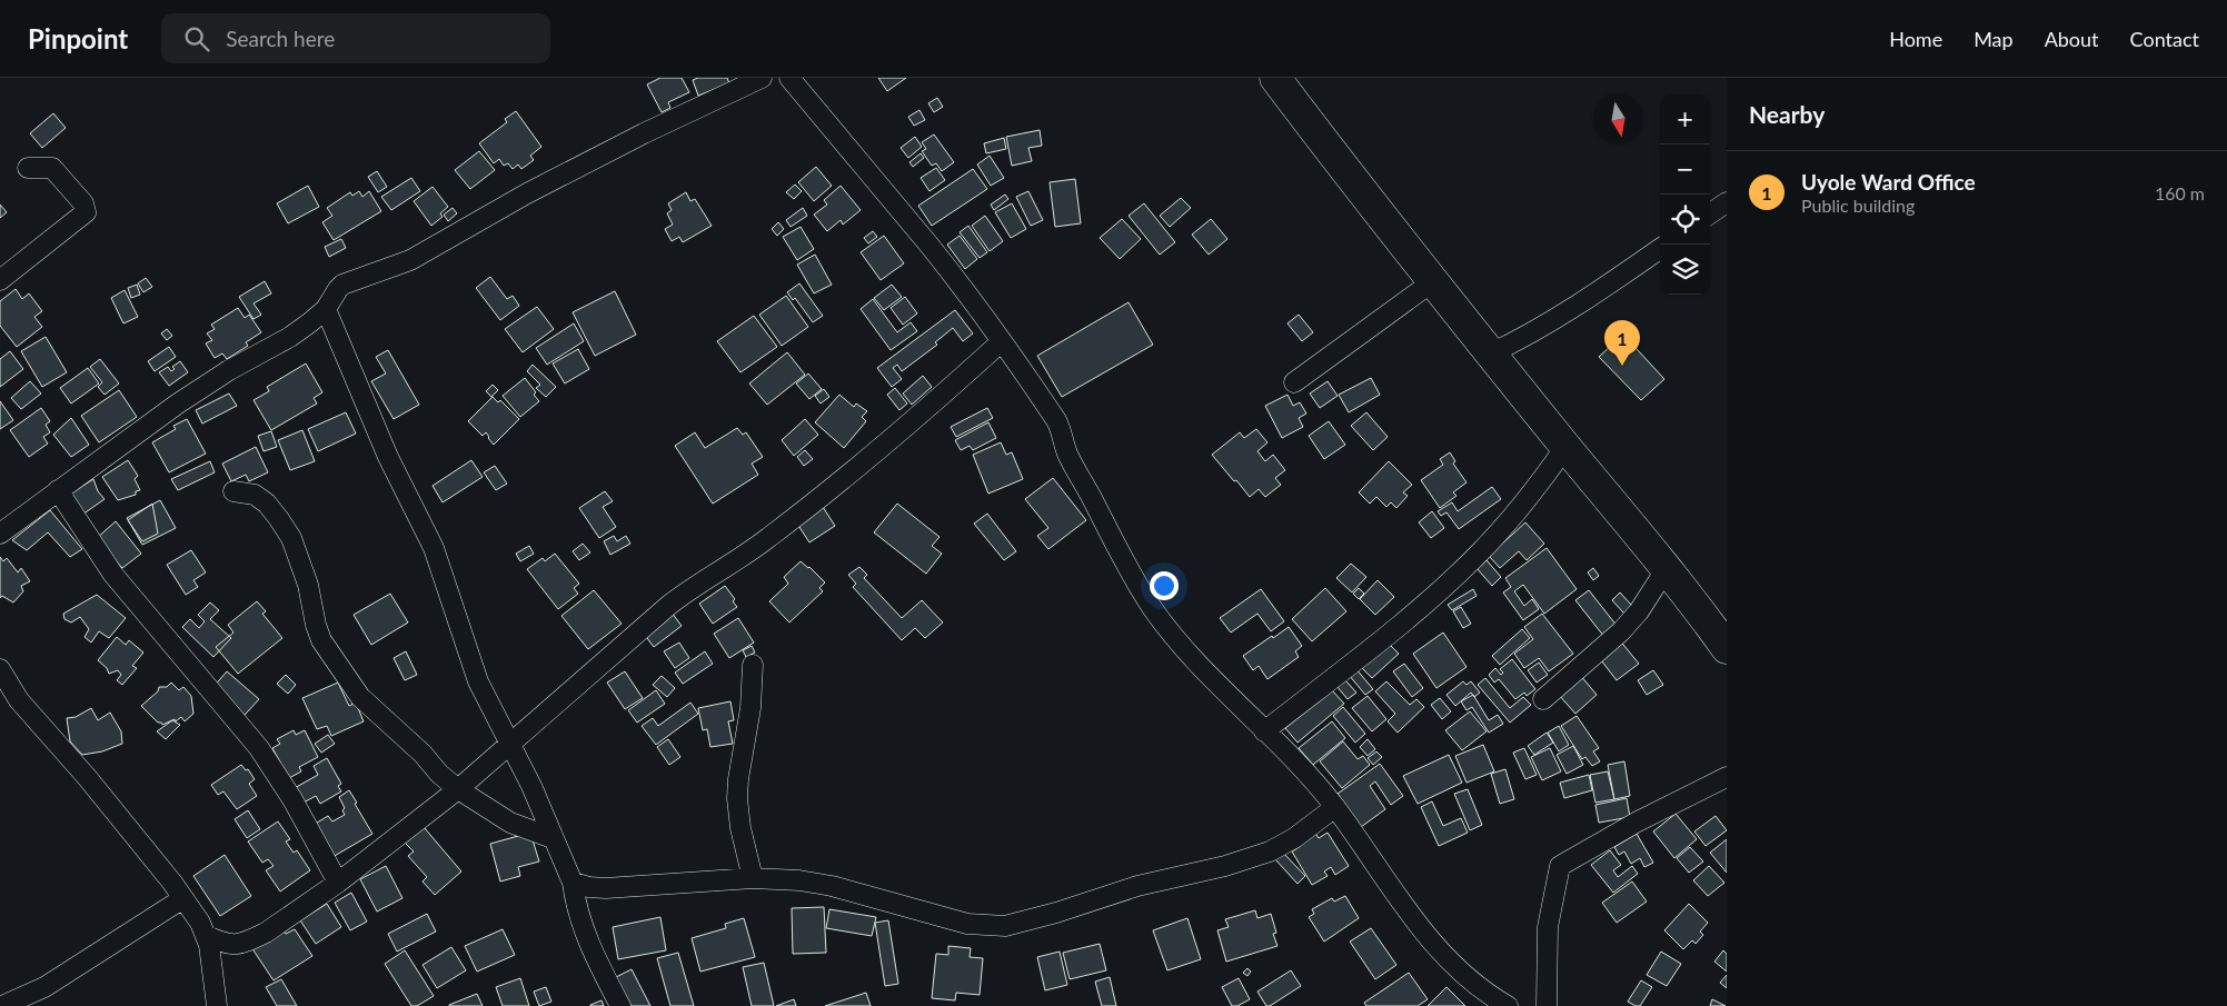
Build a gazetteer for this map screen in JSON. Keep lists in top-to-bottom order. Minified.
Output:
{"north":"bottom","page":{"header":"Pinpoint","search":"Search here","nav":["Home","Map","About","Contact"],"heading":"Nearby","map_buttons":["+","−"],"list":[{"mark":"1","name":"Uyole Ward Office","note":"Public building","value":"160 m"}],"pins":"1"}}
